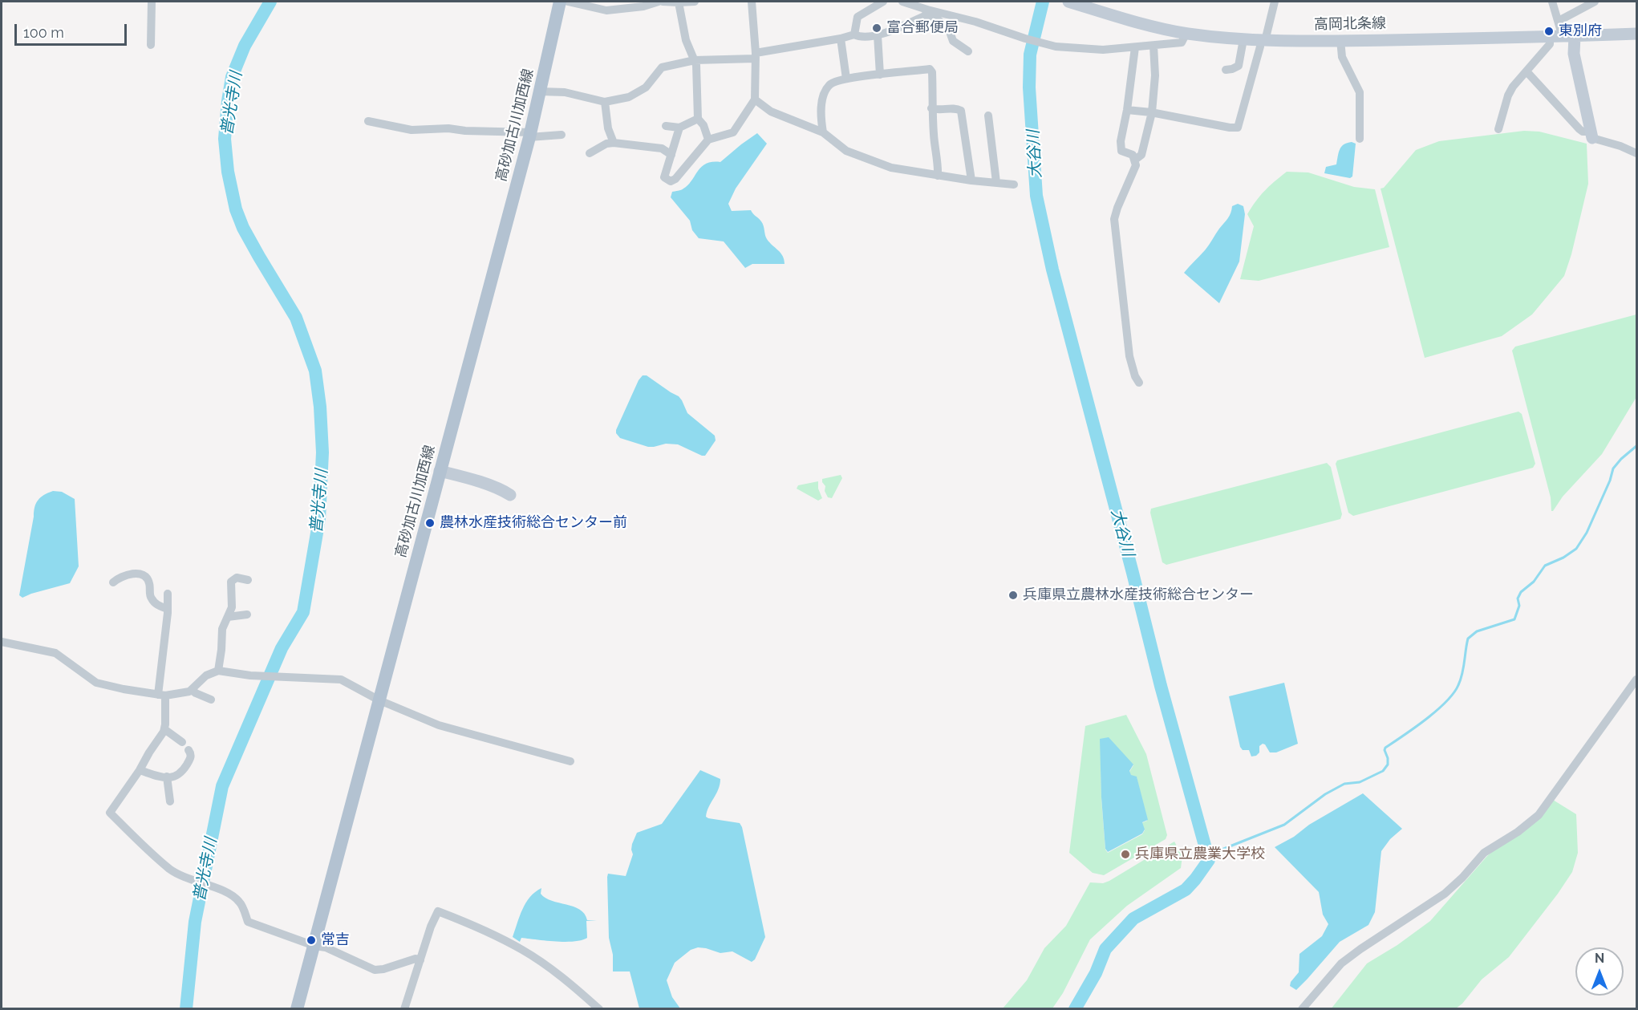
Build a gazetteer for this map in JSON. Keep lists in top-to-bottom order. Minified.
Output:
{"streets":{"main road":["高岡北条線","高砂加古川加西線"]},"water":["普光寺川","大谷川"],"places":["富合郵便局","東別府","農林水産技術総合センター前","兵庫県立農林水産技術総合センター","兵庫県立農業大学校","常吉"],"scale_bar":"100 m","north":"top"}
